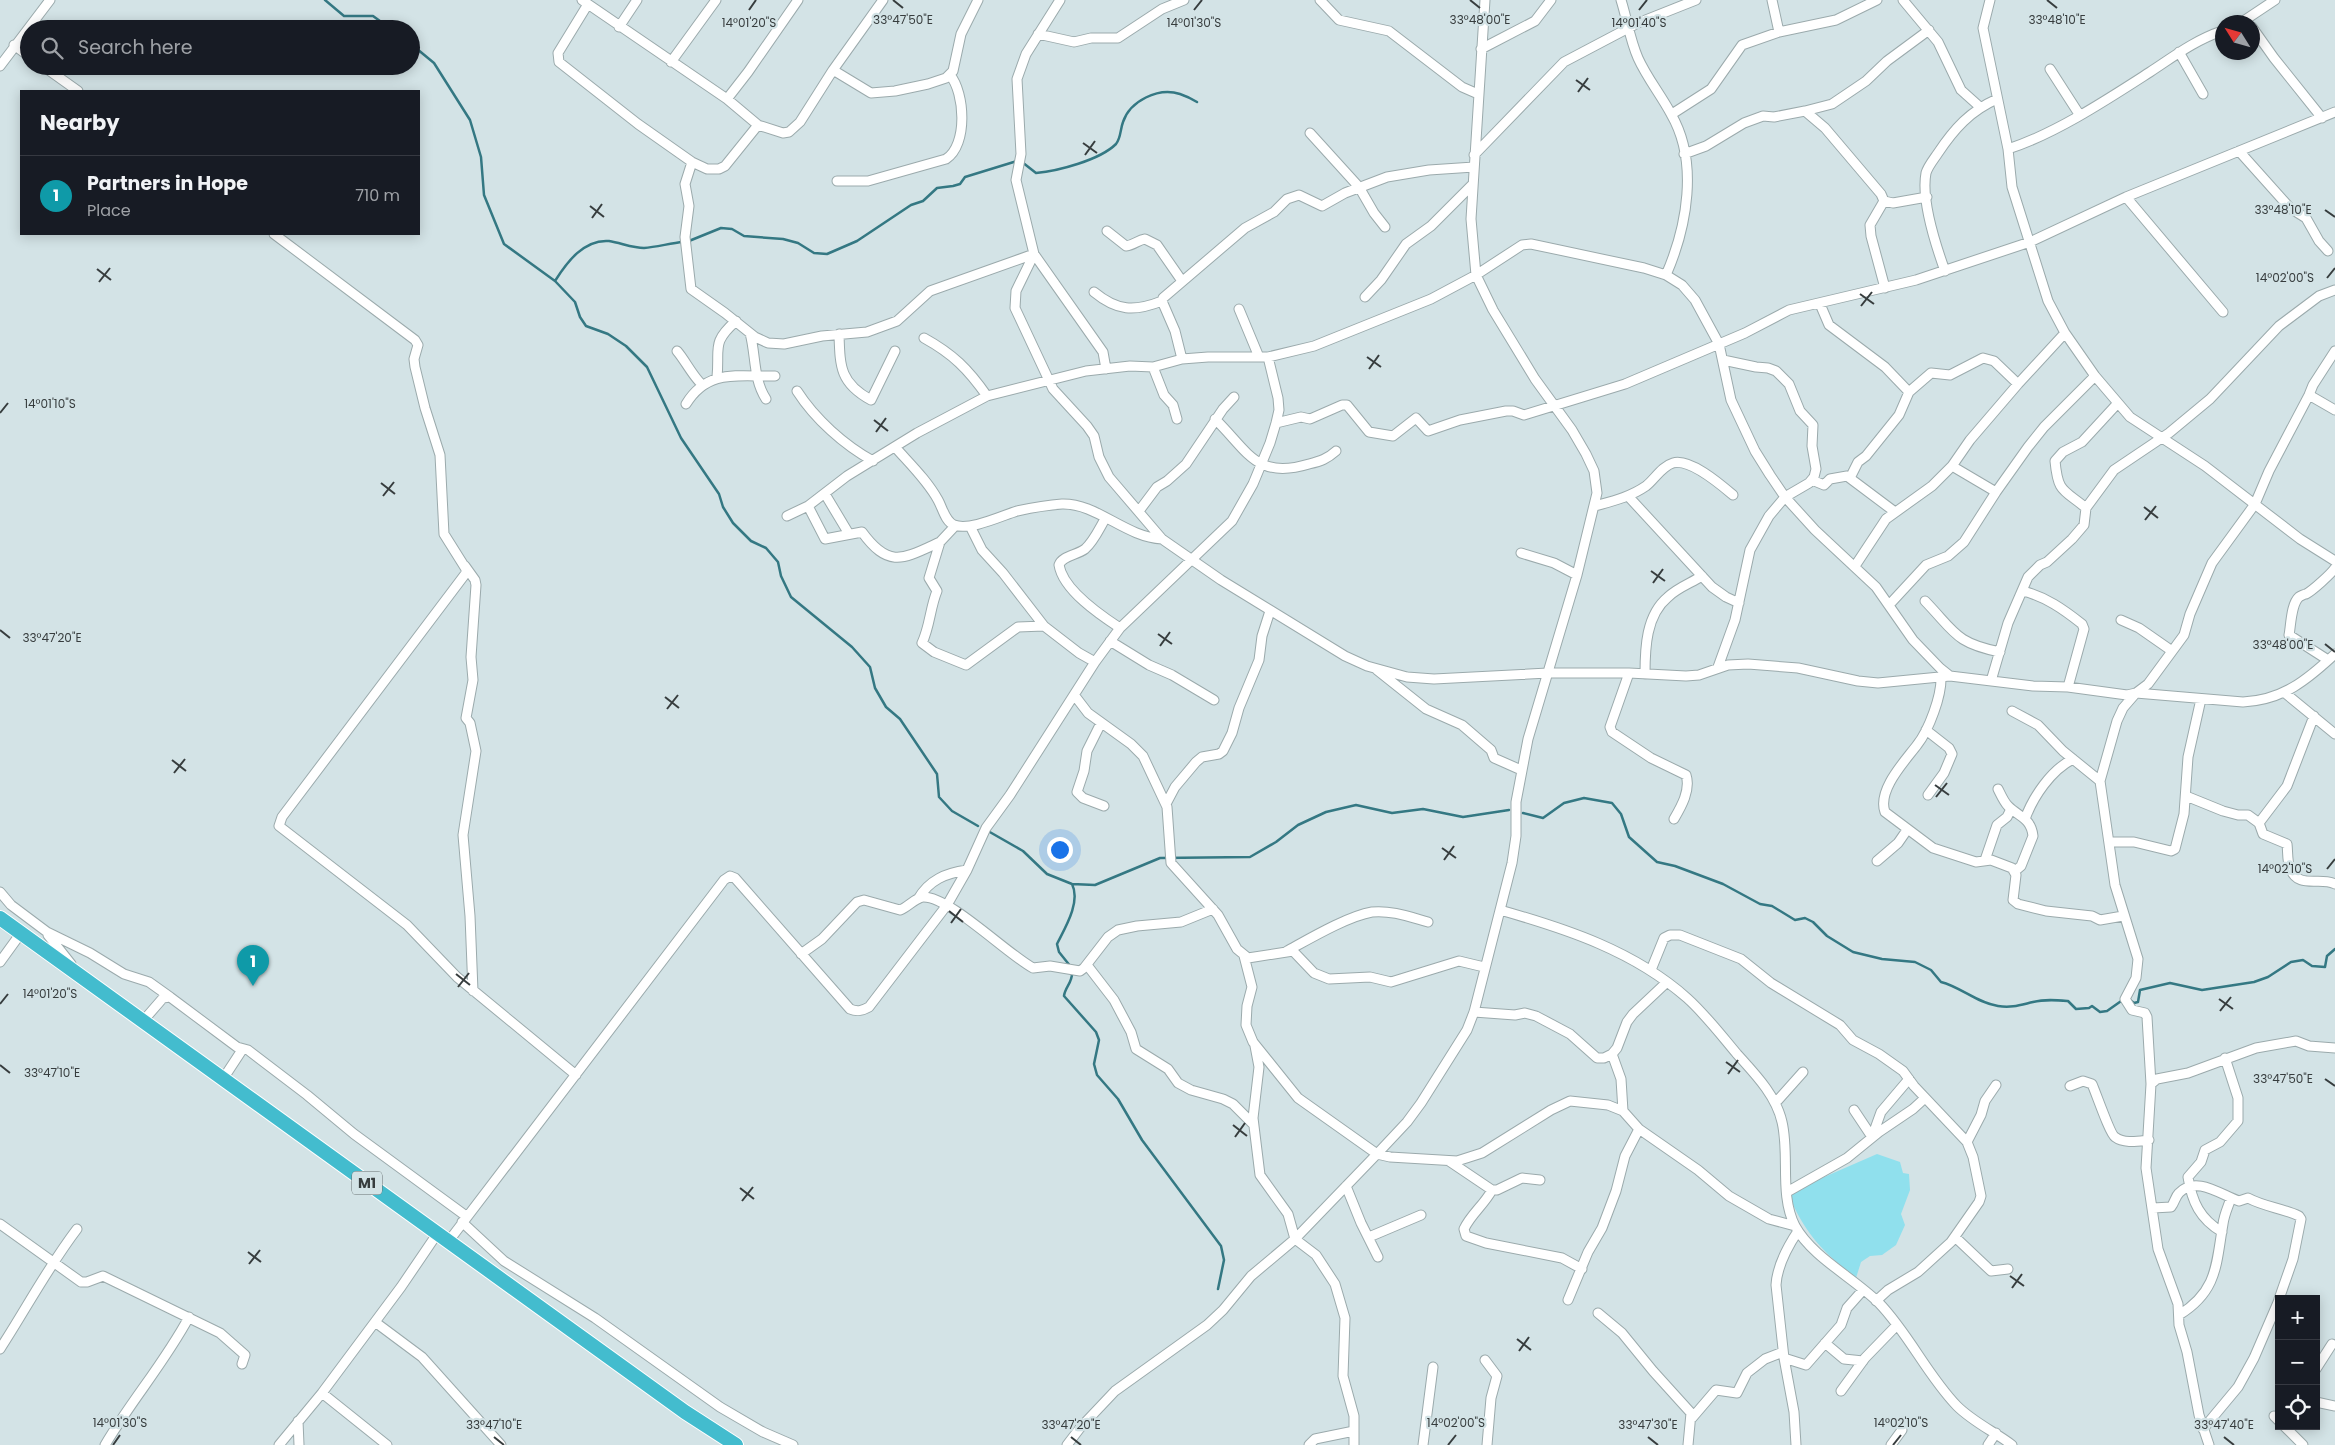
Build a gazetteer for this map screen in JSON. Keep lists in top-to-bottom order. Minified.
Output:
{"streets":{"highway":["M1"]},"north":"top left","page":{"search":"Search here","heading":"Nearby","list":[{"mark":"1","name":"Partners in Hope","note":"Place","value":"710 m"}],"pins":"1","map_buttons":["+","−"]},"coordinates":["33°47'50\"E","33°48'00\"E","33°48'10\"E","14°01'20\"S","14°01'30\"S","14°01'40\"S","14°02'00\"S","14°01'10\"S","33°47'20\"E","14°02'10\"S","33°47'10\"E","33°47'30\"E","33°47'40\"E"]}
